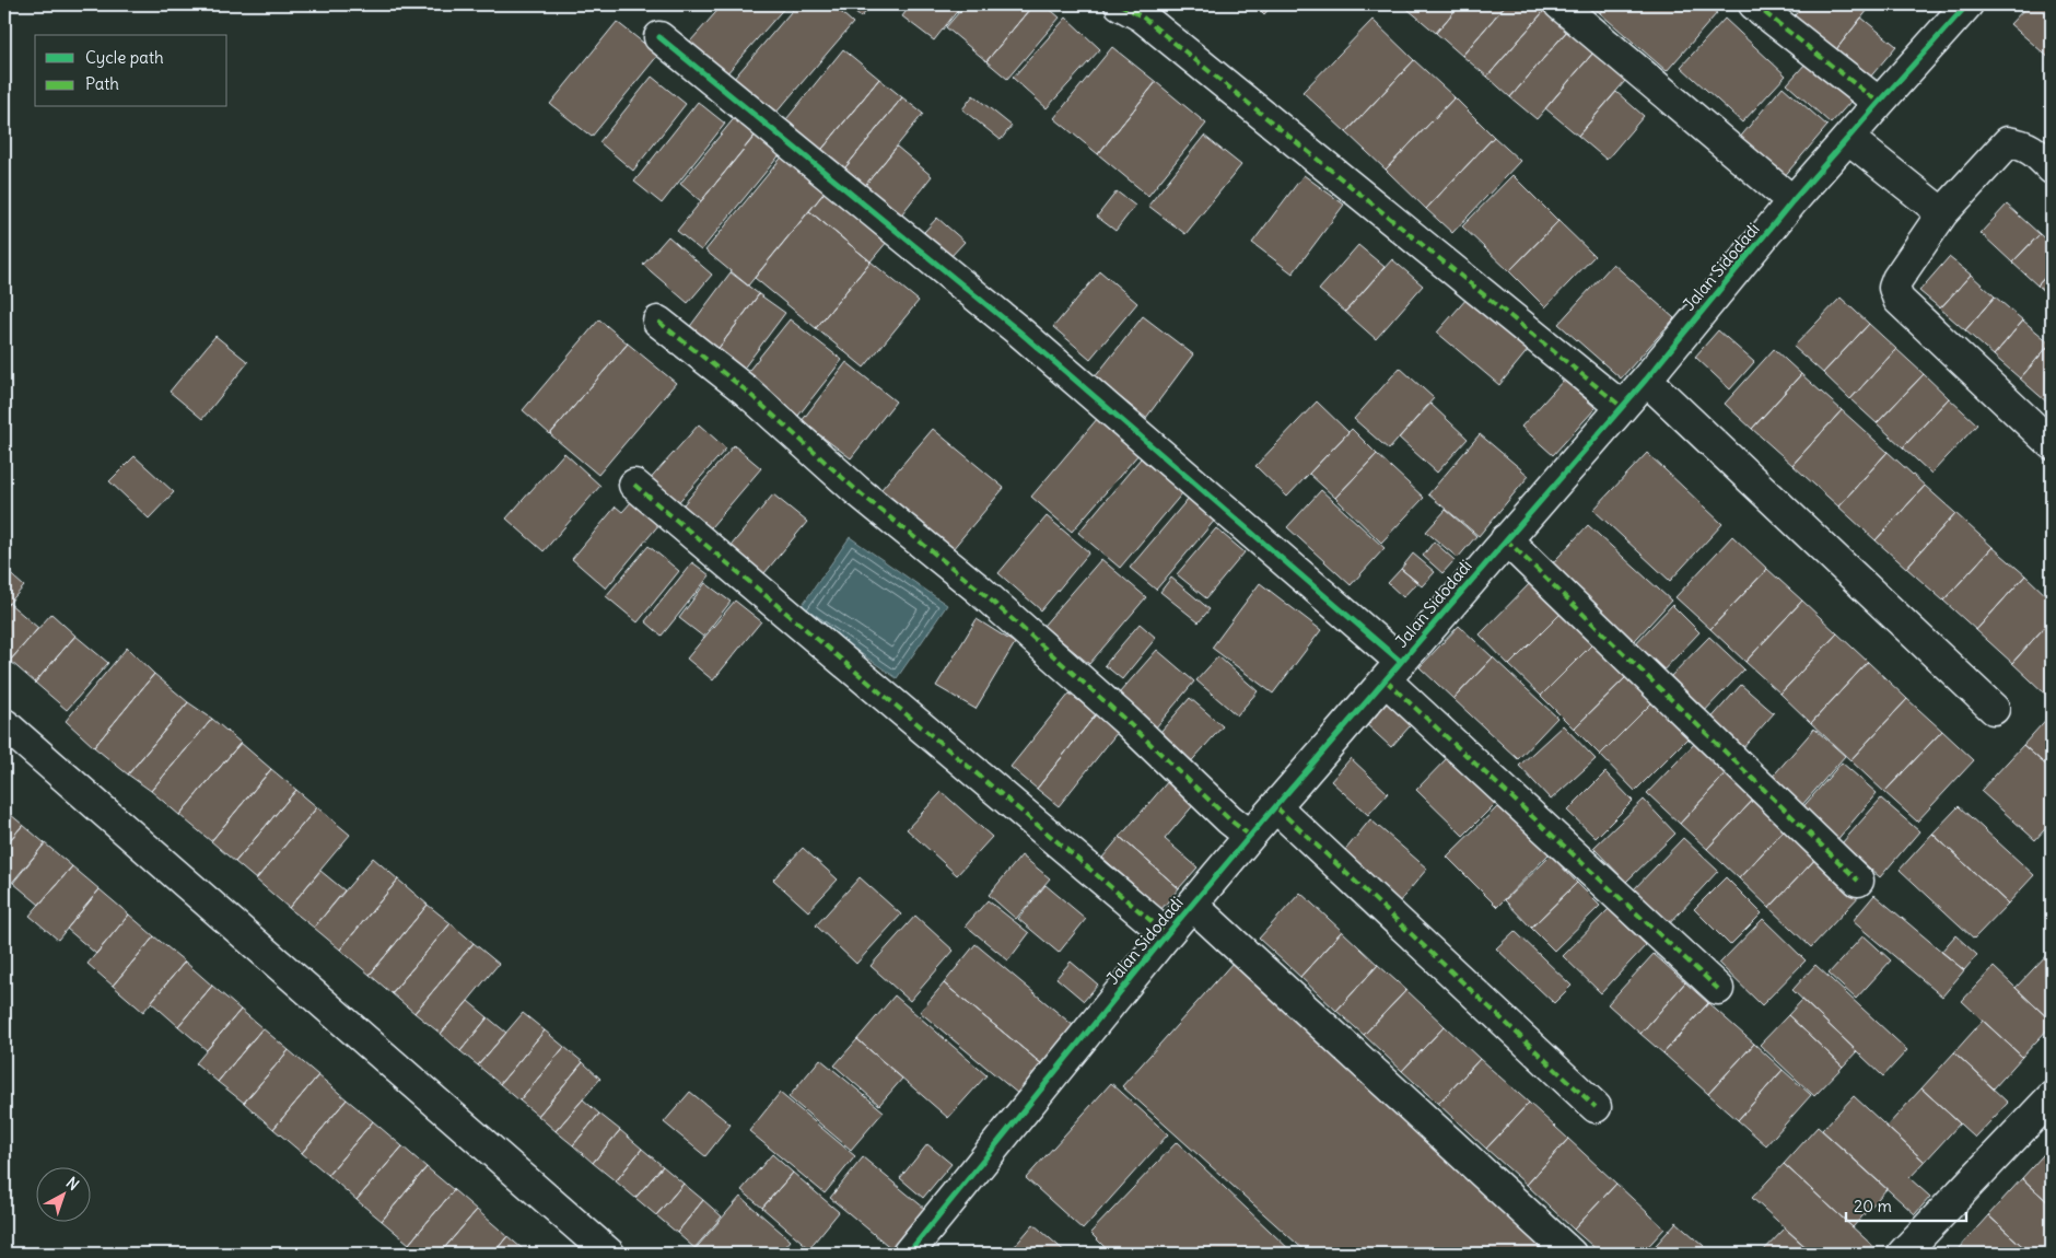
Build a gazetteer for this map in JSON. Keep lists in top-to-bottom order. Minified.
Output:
{"streets":{"street":["Jalan Sidodadi"]},"legend":["Cycle path","Path"],"scale_bar":"20 m","north":"top right"}
